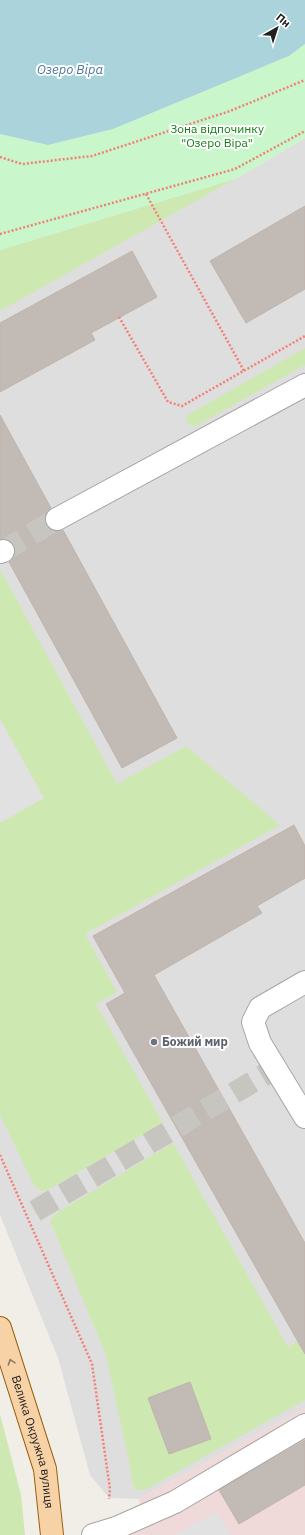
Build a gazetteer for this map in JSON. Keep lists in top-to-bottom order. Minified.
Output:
{"streets":{"main road":["Велика Окружна вулиця"]},"one_way":["Велика Окружна вулиця"],"water":["Озеро Віра"],"parks":["Зона відпочинку \"Озеро Віра\""],"places":["Божий мир"],"north":"top right"}
